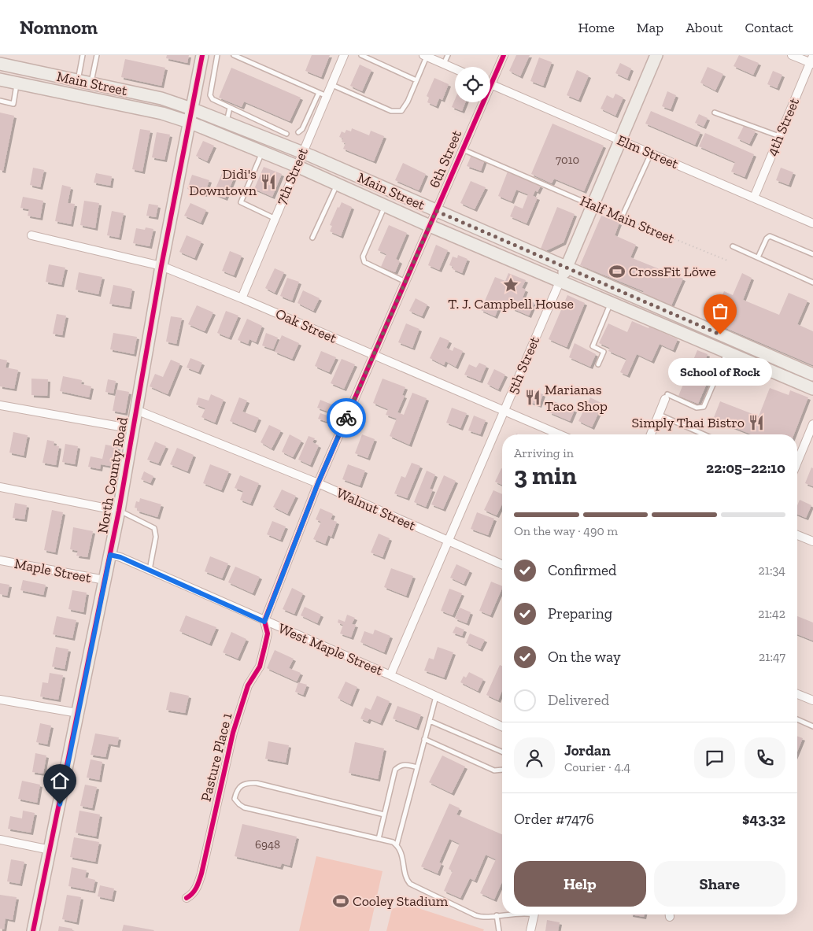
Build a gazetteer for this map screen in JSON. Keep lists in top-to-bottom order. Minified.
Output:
{"streets":{"main road":["Main Street","5th Street","North County Road"],"street":["4th Street","Elm Street","6th Street","7th Street","Oak Street","Walnut Street","Maple Street","West Maple Street","Pasture Place 1"],"lane":["Half Main Street"]},"crossings":[["Main Street","6th Street"],["Main Street","7th Street"],["Main Street","5th Street"],["Main Street","North County Road"],["4th Street","Elm Street"],["Elm Street","6th Street"],["Elm Street","5th Street"],["6th Street","Half Main Street"],["6th Street","Oak Street"],["6th Street","Walnut Street"],["6th Street","West Maple Street"],["6th Street","Pasture Place 1"],["7th Street","Oak Street"],["Half Main Street","5th Street"],["Oak Street","5th Street"],["Oak Street","North County Road"],["5th Street","Walnut Street"],["5th Street","West Maple Street"],["North County Road","Walnut Street"],["North County Road","Maple Street"],["North County Road","West Maple Street"],["West Maple Street","Pasture Place 1"]],"places":{"restaurant":["Didi's Downtown","Marianas Taco Shop","Simply Thai Bistro"],"sports":["CrossFit Löwe","Cooley Stadium"],"place":["T. J. Campbell House"],"other":["School of Rock"]},"house_numbers":["7010","6948"],"page":{"header":"Nomnom","nav":["Home","Map","About","Contact"],"bubble":"School of Rock","heading":["3 min","Arriving in","22:05–22:10"],"panel":["Jordan","Courier · 4.4","Order #7476","$43.32"],"bar":"On the way · 490 m","list":[["Confirmed","21:34"],["Preparing","21:42"],["On the way","21:47"],"Delivered"],"buttons":["Help","Share"]}}
